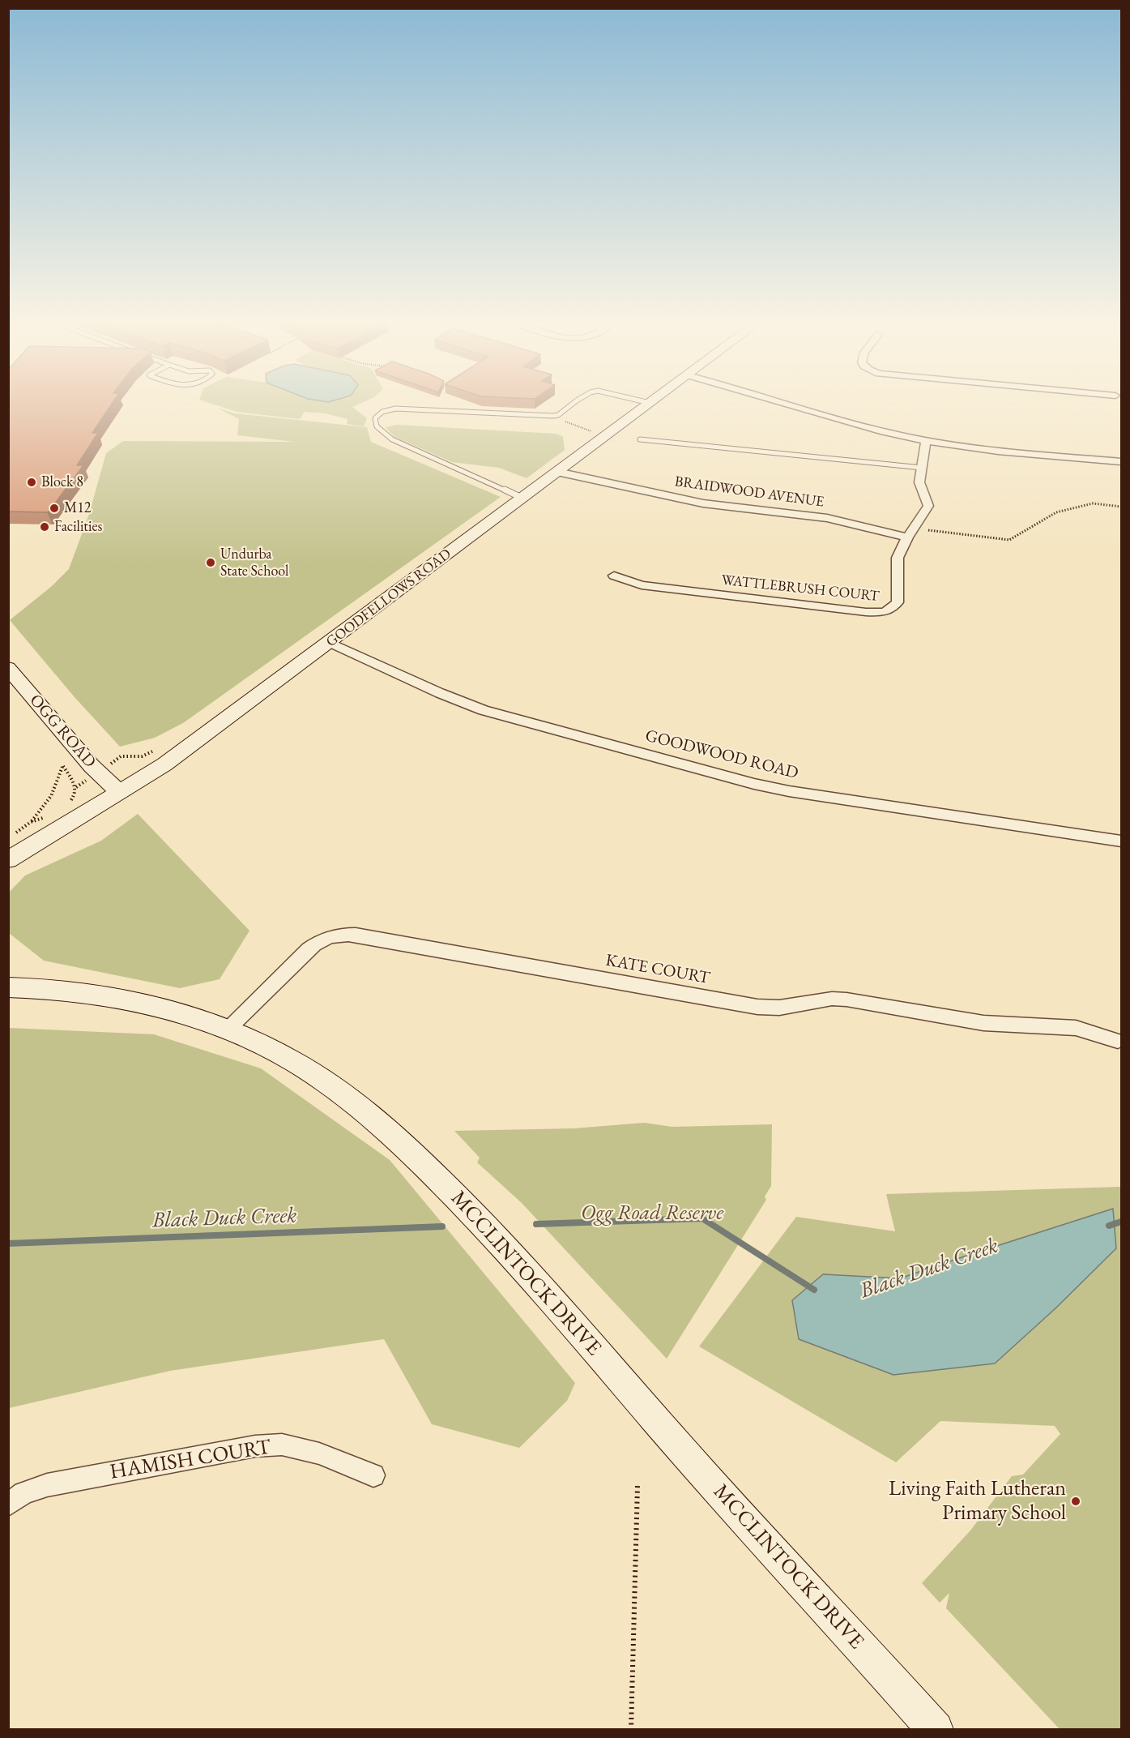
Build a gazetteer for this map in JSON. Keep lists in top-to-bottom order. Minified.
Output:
{"streets":{"street":["BRAIDWOOD AVENUE","WATTLEBRUSH COURT","GOODFELLOWS ROAD","OGG ROAD","GOODWOOD ROAD","KATE COURT","MCCLINTOCK DRIVE","HAMISH COURT"]},"crossings":[["BRAIDWOOD AVENUE","WATTLEBRUSH COURT"],["BRAIDWOOD AVENUE","GOODFELLOWS ROAD"],["GOODFELLOWS ROAD","OGG ROAD"],["GOODFELLOWS ROAD","GOODWOOD ROAD"],["KATE COURT","MCCLINTOCK DRIVE"]],"water":["Black Duck Creek"],"parks":["Ogg Road Reserve"],"places":["Block 8","M12","Facilities","Undurba State School","Living Faith Lutheran Primary School"]}
